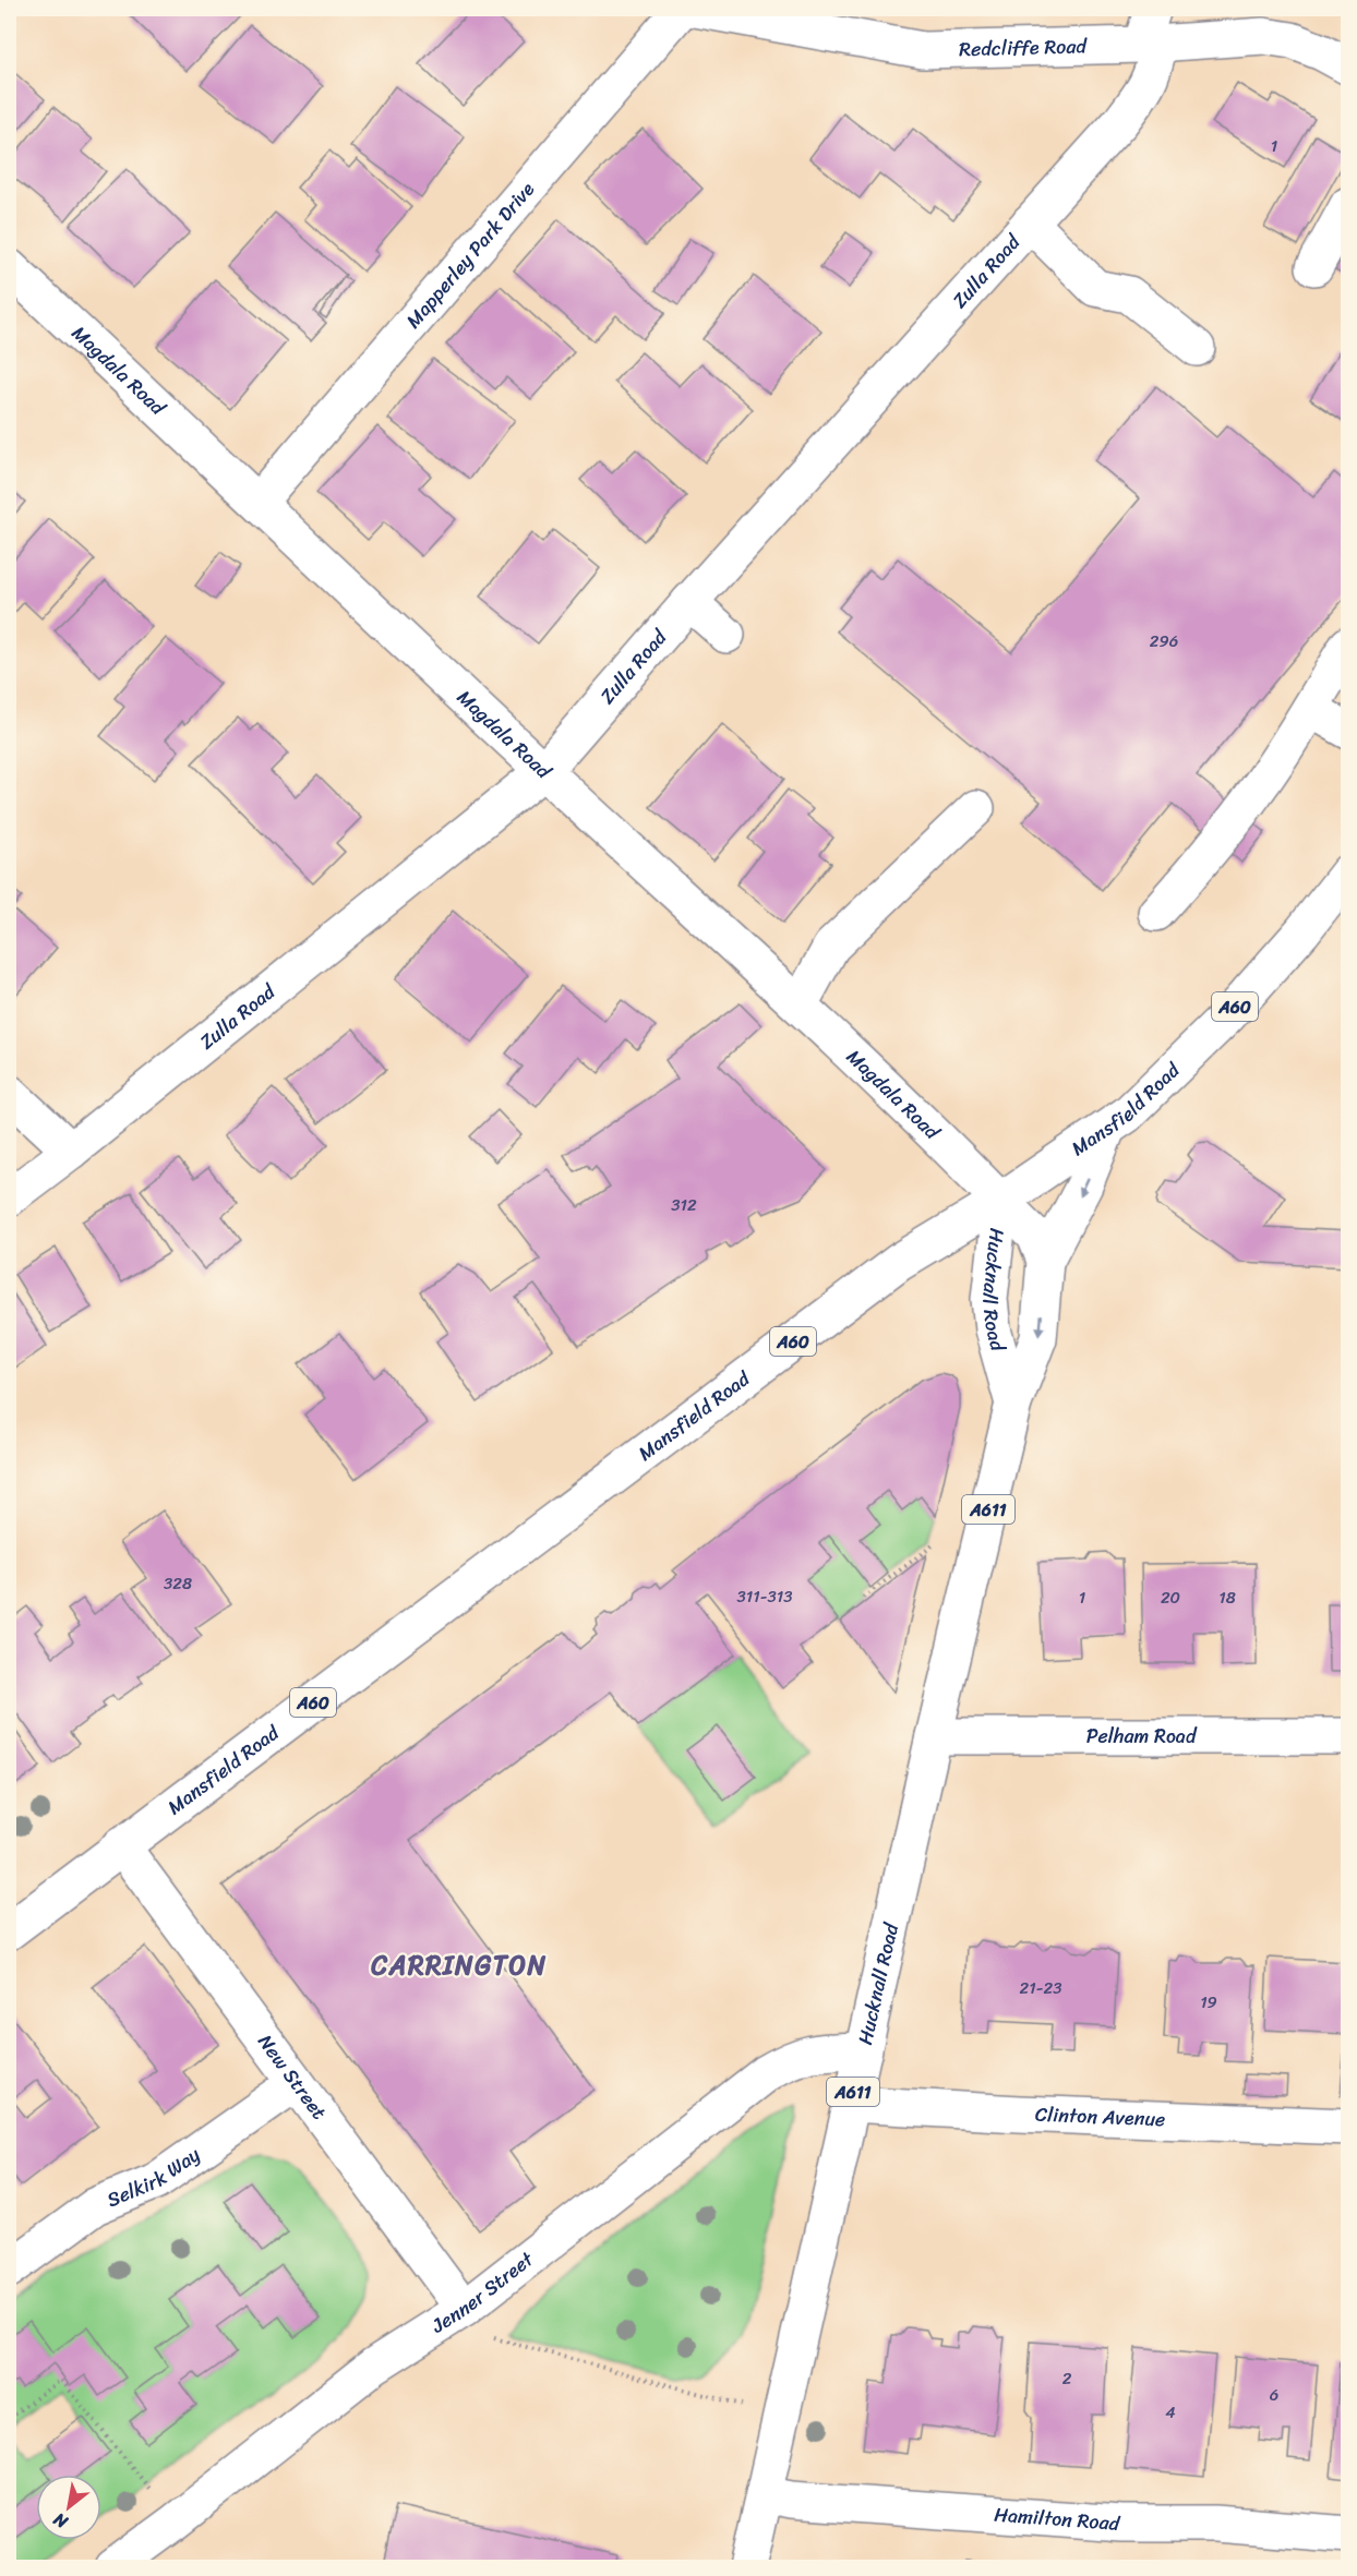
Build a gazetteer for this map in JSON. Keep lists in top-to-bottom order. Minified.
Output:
{"streets":{"main road":["Redcliffe Road","Mapperley Park Drive","Zulla Road","Magdala Road","A60","Mansfield Road","Hucknall Road","A611","Pelham Road","New Street","Clinton Avenue","Selkirk Way","Jenner Street","Hamilton Road"]},"crossings":[["Redcliffe Road","Zulla Road"],["Mapperley Park Drive","Magdala Road"],["Zulla Road","Magdala Road"],["Magdala Road","Mansfield Road"],["Magdala Road","Hucknall Road"],["Mansfield Road","Hucknall Road"],["Mansfield Road","New Street"],["Hucknall Road","Pelham Road"],["Hucknall Road","Clinton Avenue"],["Hucknall Road","Jenner Street"],["Hucknall Road","Hamilton Road"],["New Street","Selkirk Way"],["New Street","Jenner Street"]],"districts":["CARRINGTON"],"house_numbers":["1","296","312","328","311-313","1","20","18","21-23","19","2","6","4"],"north":"bottom left"}
